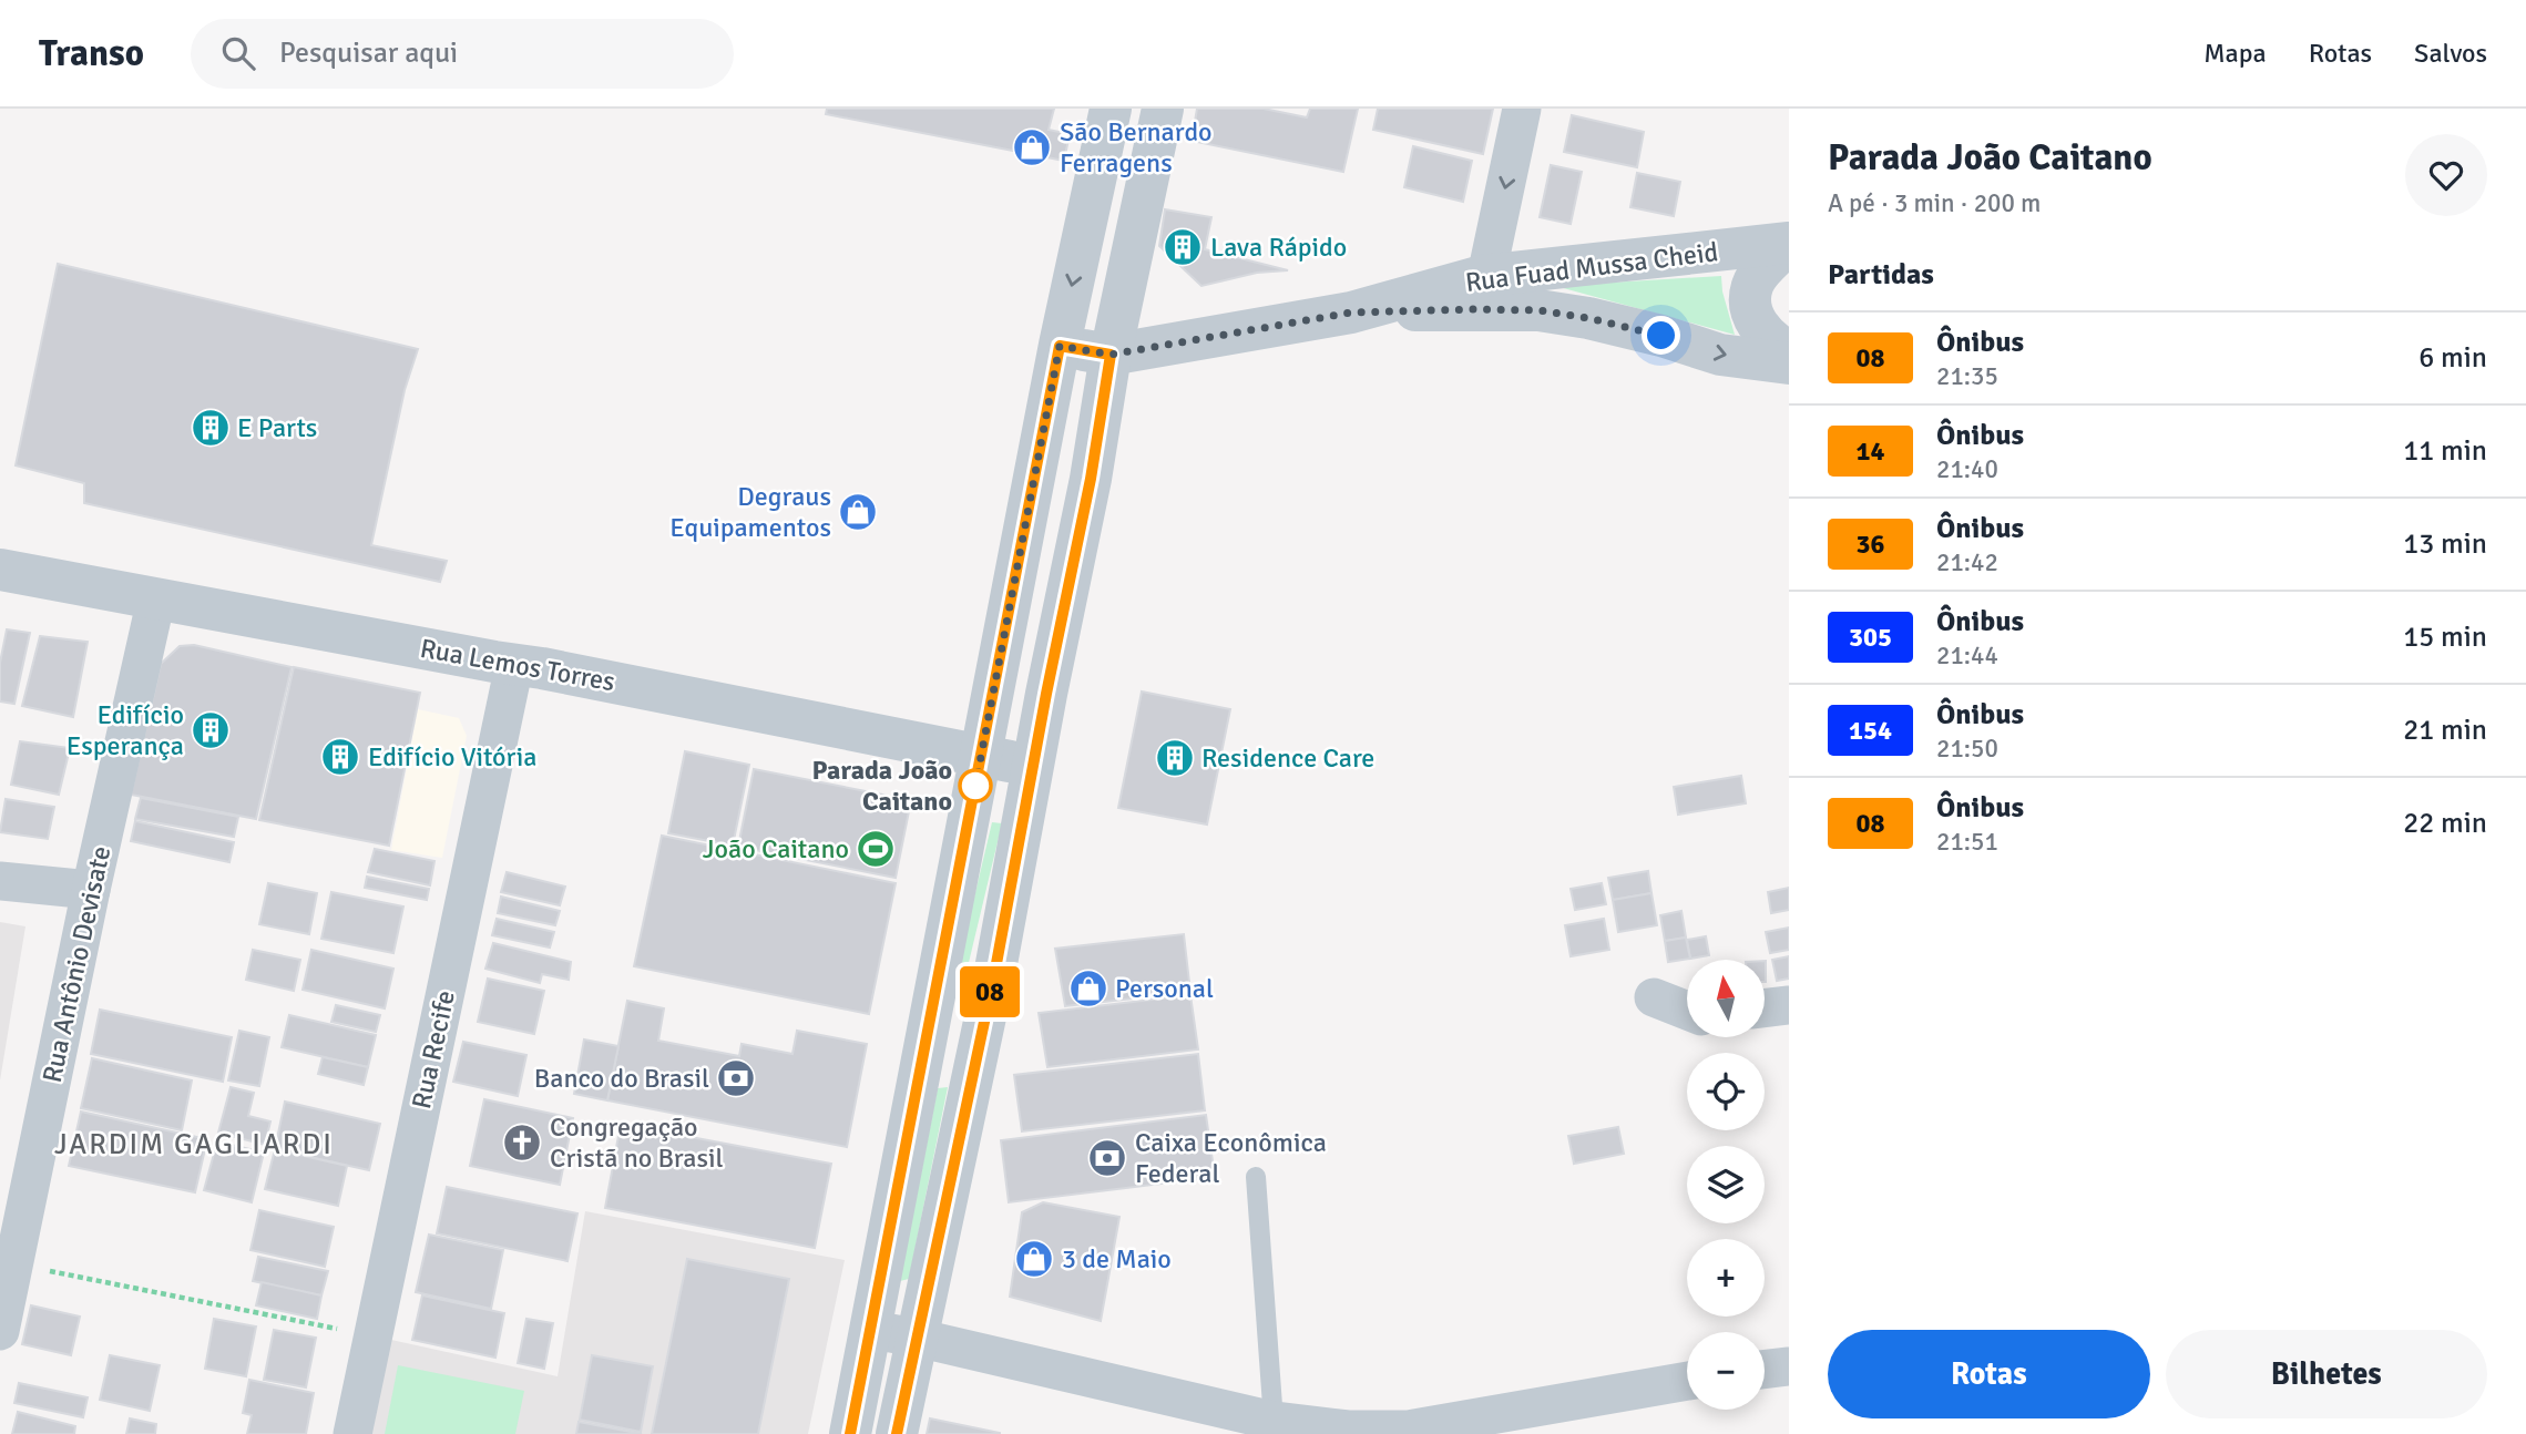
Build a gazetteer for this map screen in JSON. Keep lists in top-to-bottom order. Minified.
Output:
{"streets":{"street":["Rua Fuad Mussa Cheid","Rua Lemos Torres","Rua Antônio Devisate","Rua Recife"]},"crossings":[["Rua Lemos Torres","Rua Antônio Devisate"],["Rua Lemos Torres","Rua Recife"]],"districts":["JARDIM GAGLIARDI"],"places":{"shop":["São Bernardo Ferragens","Degraus Equipamentos","Personal","3 de Maio"],"building":["Lava Rápido","E Parts","Edifício Esperança","Edifício Vitória","Residence Care"],"other":["Parada João Caitano"],"sports":["João Caitano"],"bank":["Banco do Brasil","Caixa Econômica Federal"],"church":["Congregação Cristã no Brasil"]},"lines":["bus line 08"],"north":"top","page":{"header":"Transo","search":"Pesquisar aqui","nav":["Mapa","Rotas","Salvos"],"on_map":"08","heading":[["Parada João Caitano","A pé · 3 min · 200 m"],"Partidas"],"list":[{"mark":"08","name":"Ônibus","note":"21:35","value":"6 min"},{"mark":"14","name":"Ônibus","note":"21:40","value":"11 min"},{"mark":"36","name":"Ônibus","note":"21:42","value":"13 min"},{"mark":"305","name":"Ônibus","note":"21:44","value":"15 min"},{"mark":"154","name":"Ônibus","note":"21:50","value":"21 min"},{"mark":"08","name":"Ônibus","note":"21:51","value":"22 min"}],"map_buttons":["+","−"],"buttons":["Rotas","Bilhetes"]}}
